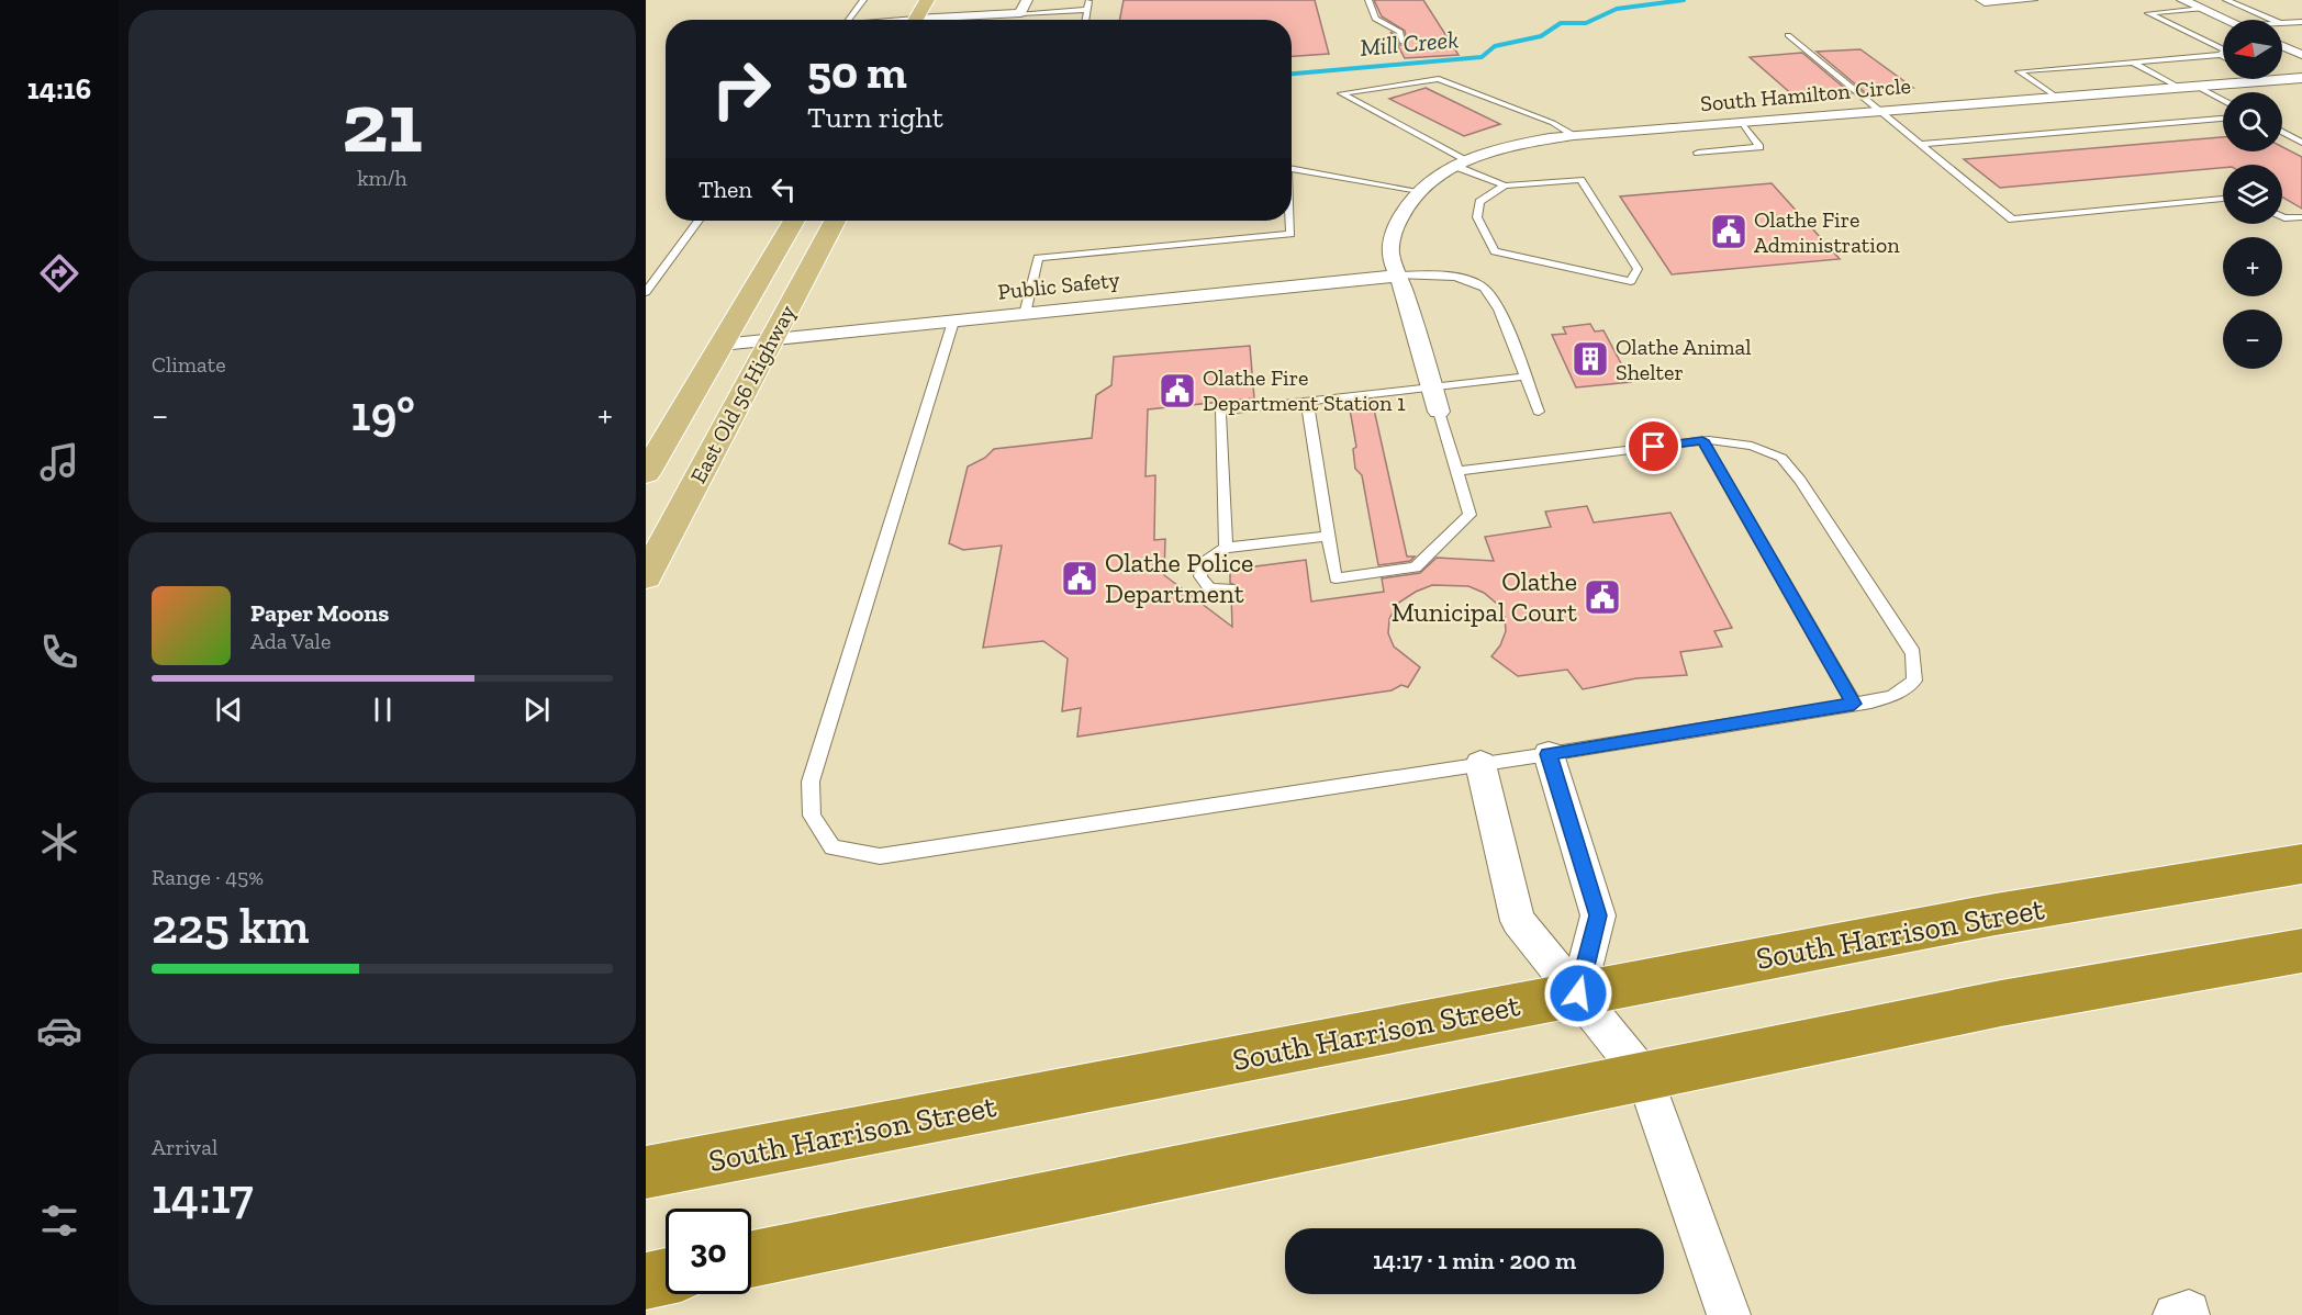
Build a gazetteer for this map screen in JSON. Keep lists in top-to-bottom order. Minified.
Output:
{"streets":{"highway":["South Harrison Street"],"main road":["East Old 56 Highway"],"street":["South Hamilton Circle","Public Safety"]},"crossings":[["South Hamilton Circle","Public Safety"],["Public Safety","East Old 56 Highway"]],"water":["Mill Creek"],"places":{"public building":["Olathe Fire Administration","Olathe Fire Department Station 1","Olathe Police Department","Olathe Municipal Court"],"building":["Olathe Animal Shelter"]},"north":"left","page":{"tabs":"14:16","tile":[["21","km/h"],"Climate",["Range · 45%","225 km"],["Arrival","14:17"]],"map_buttons":["+","−"],"turn":["50 m","Turn right"],"then":"Then","heat":["−","19°","+"],"song":["Paper Moons","Ada Vale"],"limit":"30","trip":"14:17 · 1 min · 200 m"}}
